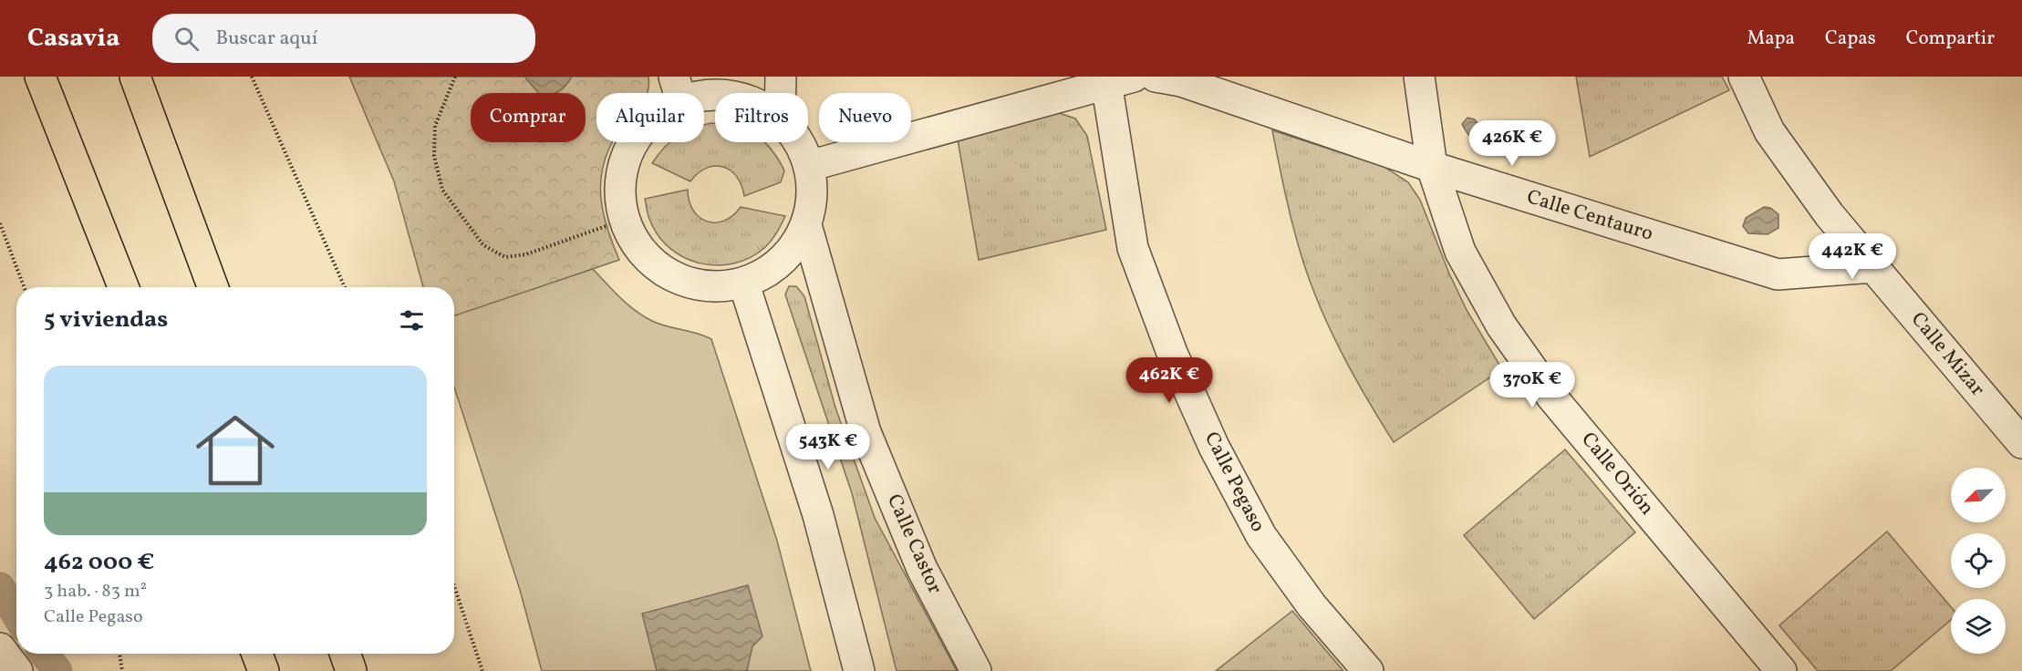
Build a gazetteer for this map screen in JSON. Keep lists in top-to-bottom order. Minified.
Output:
{"streets":{"street":["Calle Centauro","Calle Mizar","Calle Orión","Calle Pegaso","Calle Castor"]},"crossings":[["Calle Centauro","Calle Mizar"],["Calle Centauro","Calle Orión"]],"north":"bottom left","page":{"header":"Casavia","search":"Buscar aquí","nav":["Mapa","Capas","Compartir"],"chip":["Comprar","Alquilar","Filtros","Nuevo"],"price":["426K €","442K €","462K €","370K €","543K €"],"heading":"5 viviendas","list":[{"name":"462 000 €","note":"3 hab. · 83 m² · Calle Pegaso"}]}}
